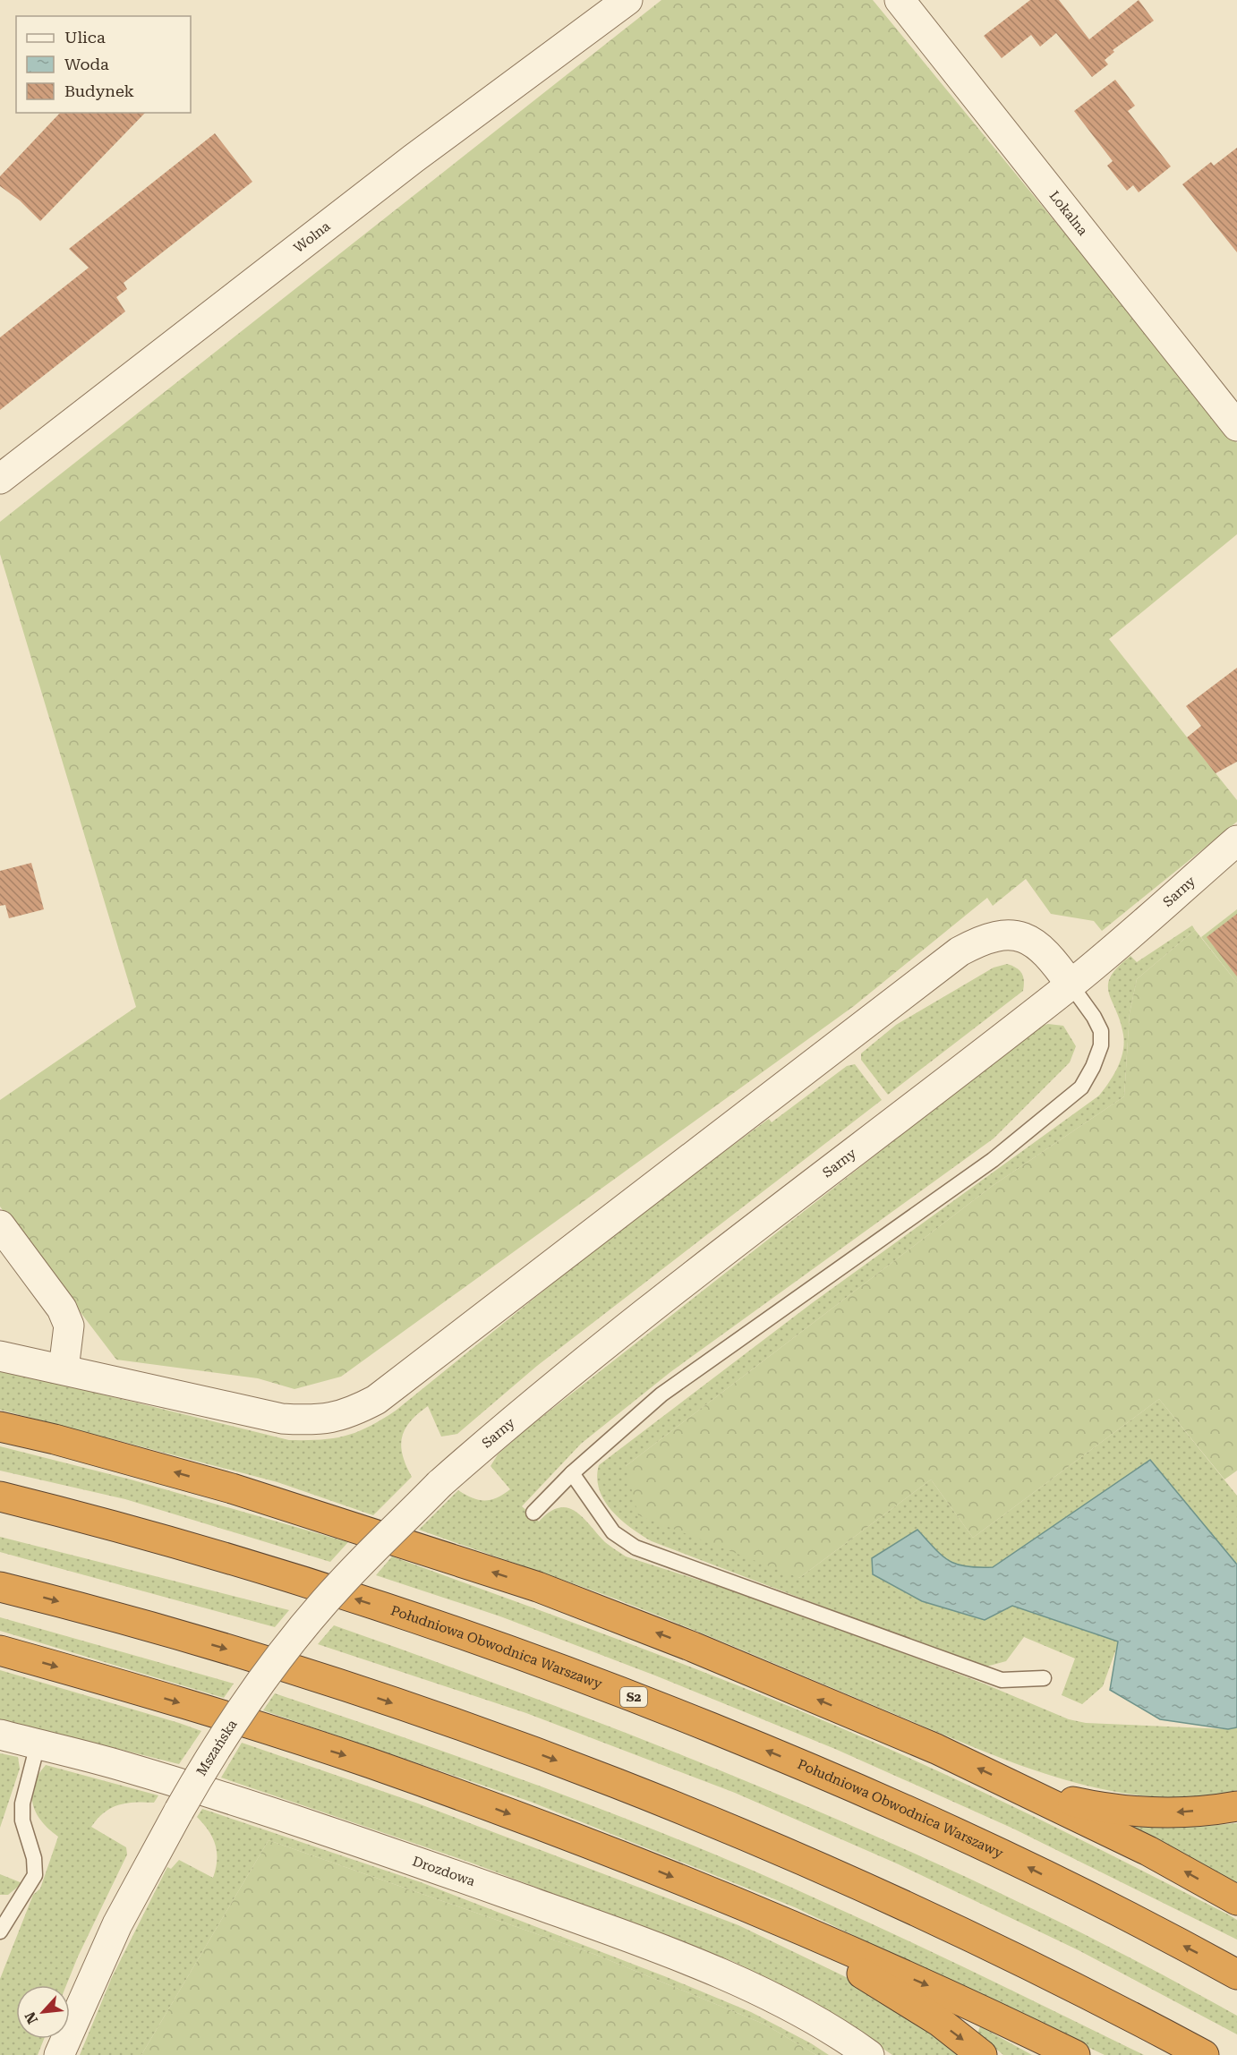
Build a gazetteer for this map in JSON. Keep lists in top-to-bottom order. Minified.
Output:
{"streets":{"highway":["Południowa Obwodnica Warszawy","S2"],"street":["Lokalna","Wolna","Sarny","Mszańska","Drozdowa"]},"crossings":[["Sarny","Mszańska"]],"legend":["Ulica","Woda","Budynek"],"north":"bottom left"}
